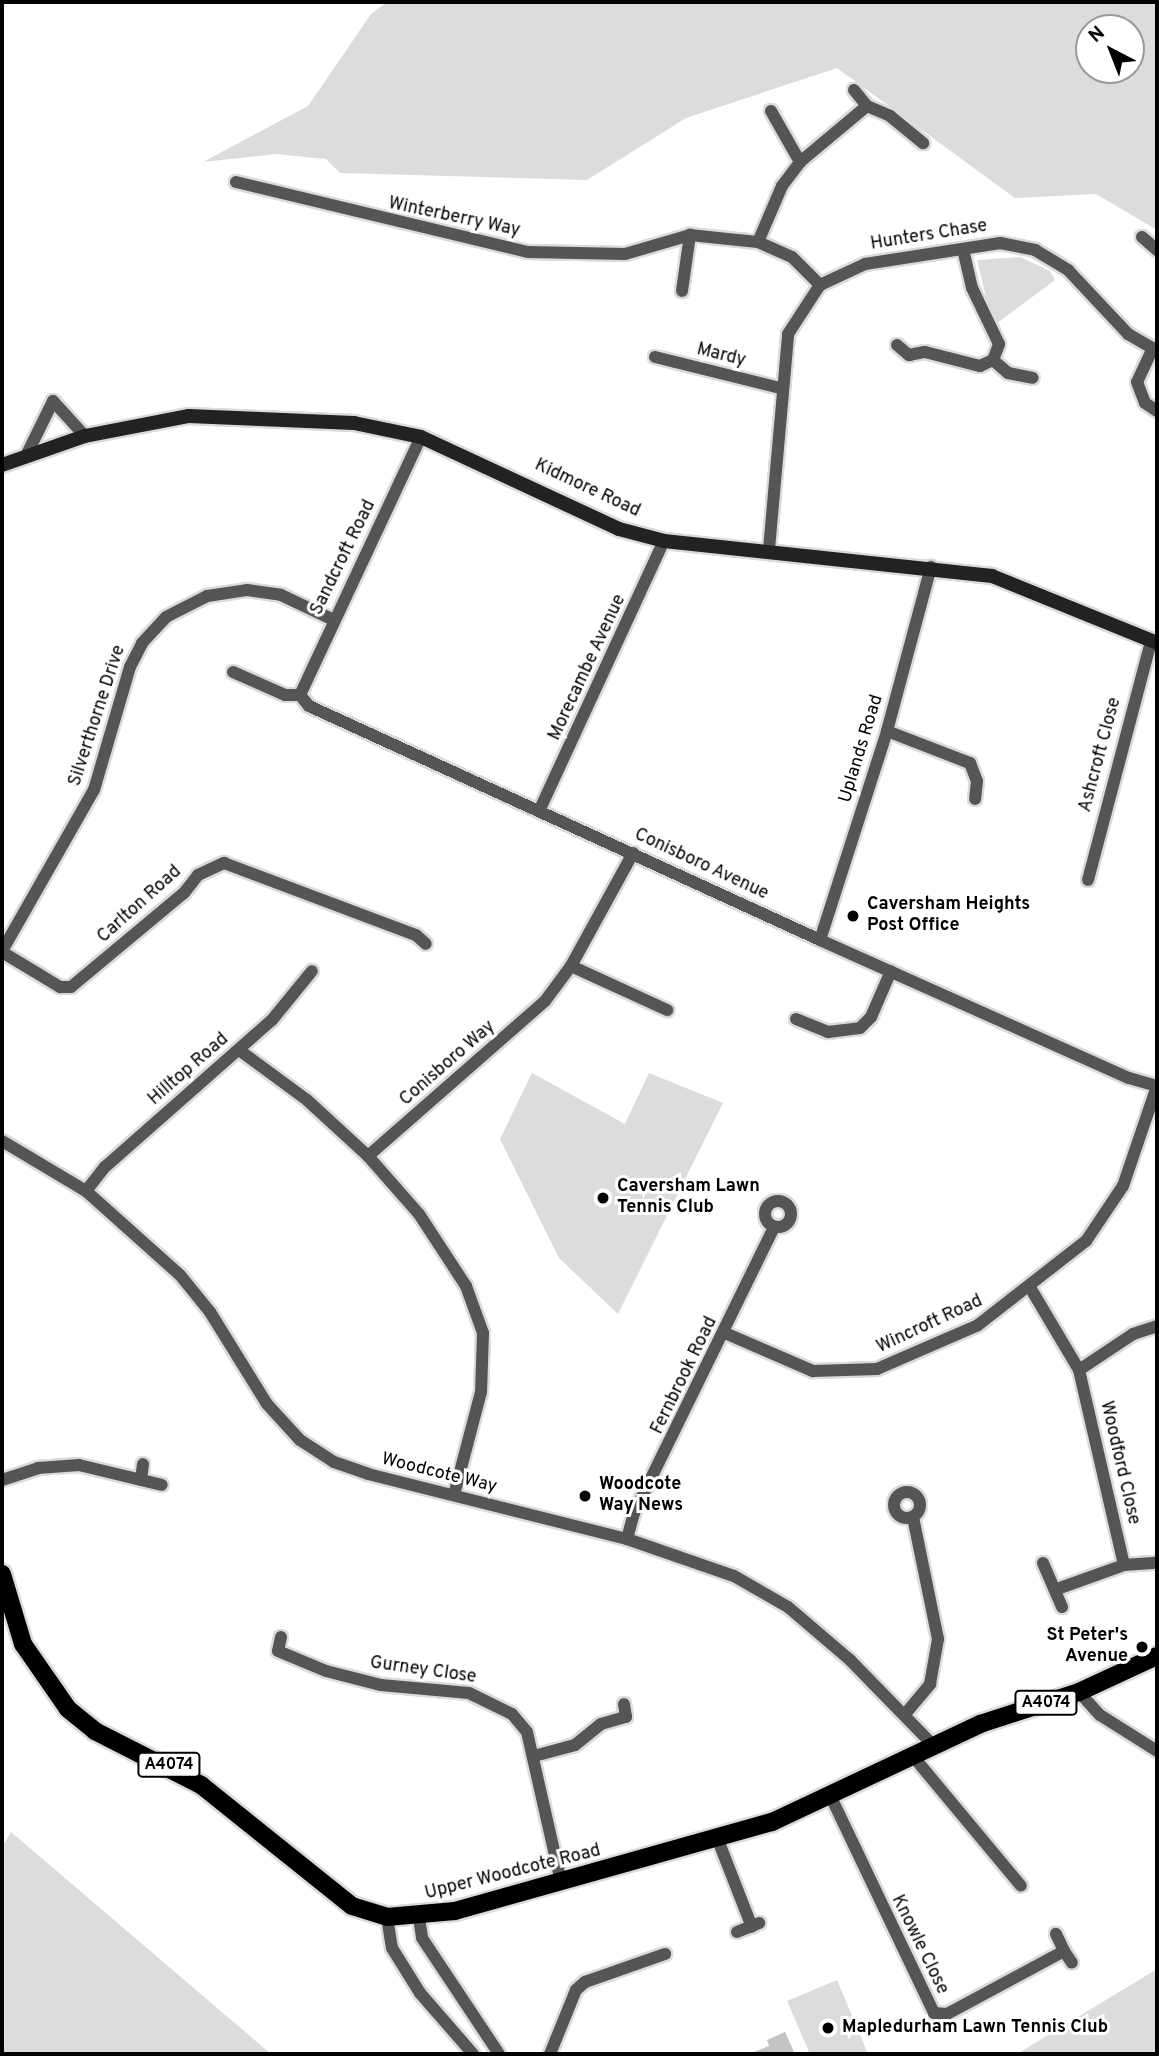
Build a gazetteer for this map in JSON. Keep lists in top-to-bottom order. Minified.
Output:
{"streets":{"main road":["A4074","Upper Woodcote Road"],"street":["Winterberry Way","Hunters Chase","Mardy","Kidmore Road","Sandcroft Road","Morecambe Avenue","Silverthorne Drive","Uplands Road","Ashcroft Close","Conisboro Avenue","Carlton Road","Conisboro Way","Hilltop Road","Wincroft Road","Fernbrook Road","Woodford Close","Woodcote Way","Gurney Close","Knowle Close"]},"crossings":[["Winterberry Way","Hunters Chase"],["Kidmore Road","Sandcroft Road"],["Kidmore Road","Morecambe Avenue"],["Kidmore Road","Uplands Road"],["Kidmore Road","Ashcroft Close"],["Sandcroft Road","Silverthorne Drive"],["Sandcroft Road","Conisboro Avenue"],["Morecambe Avenue","Conisboro Avenue"],["Silverthorne Drive","Carlton Road"],["Uplands Road","Conisboro Avenue"],["Conisboro Avenue","Conisboro Way"],["Conisboro Avenue","Wincroft Road"],["Hilltop Road","Woodcote Way"],["Wincroft Road","Fernbrook Road"],["Wincroft Road","Woodford Close"],["Fernbrook Road","Woodcote Way"],["Woodcote Way","A4074"],["Woodcote Way","Upper Woodcote Road"],["Gurney Close","Upper Woodcote Road"],["A4074","Upper Woodcote Road"],["Upper Woodcote Road","Knowle Close"]],"places":["Caversham Heights Post Office","Caversham Lawn Tennis Club","Woodcote Way News","St Peter's Avenue","Mapledurham Lawn Tennis Club"],"north":"top left"}
